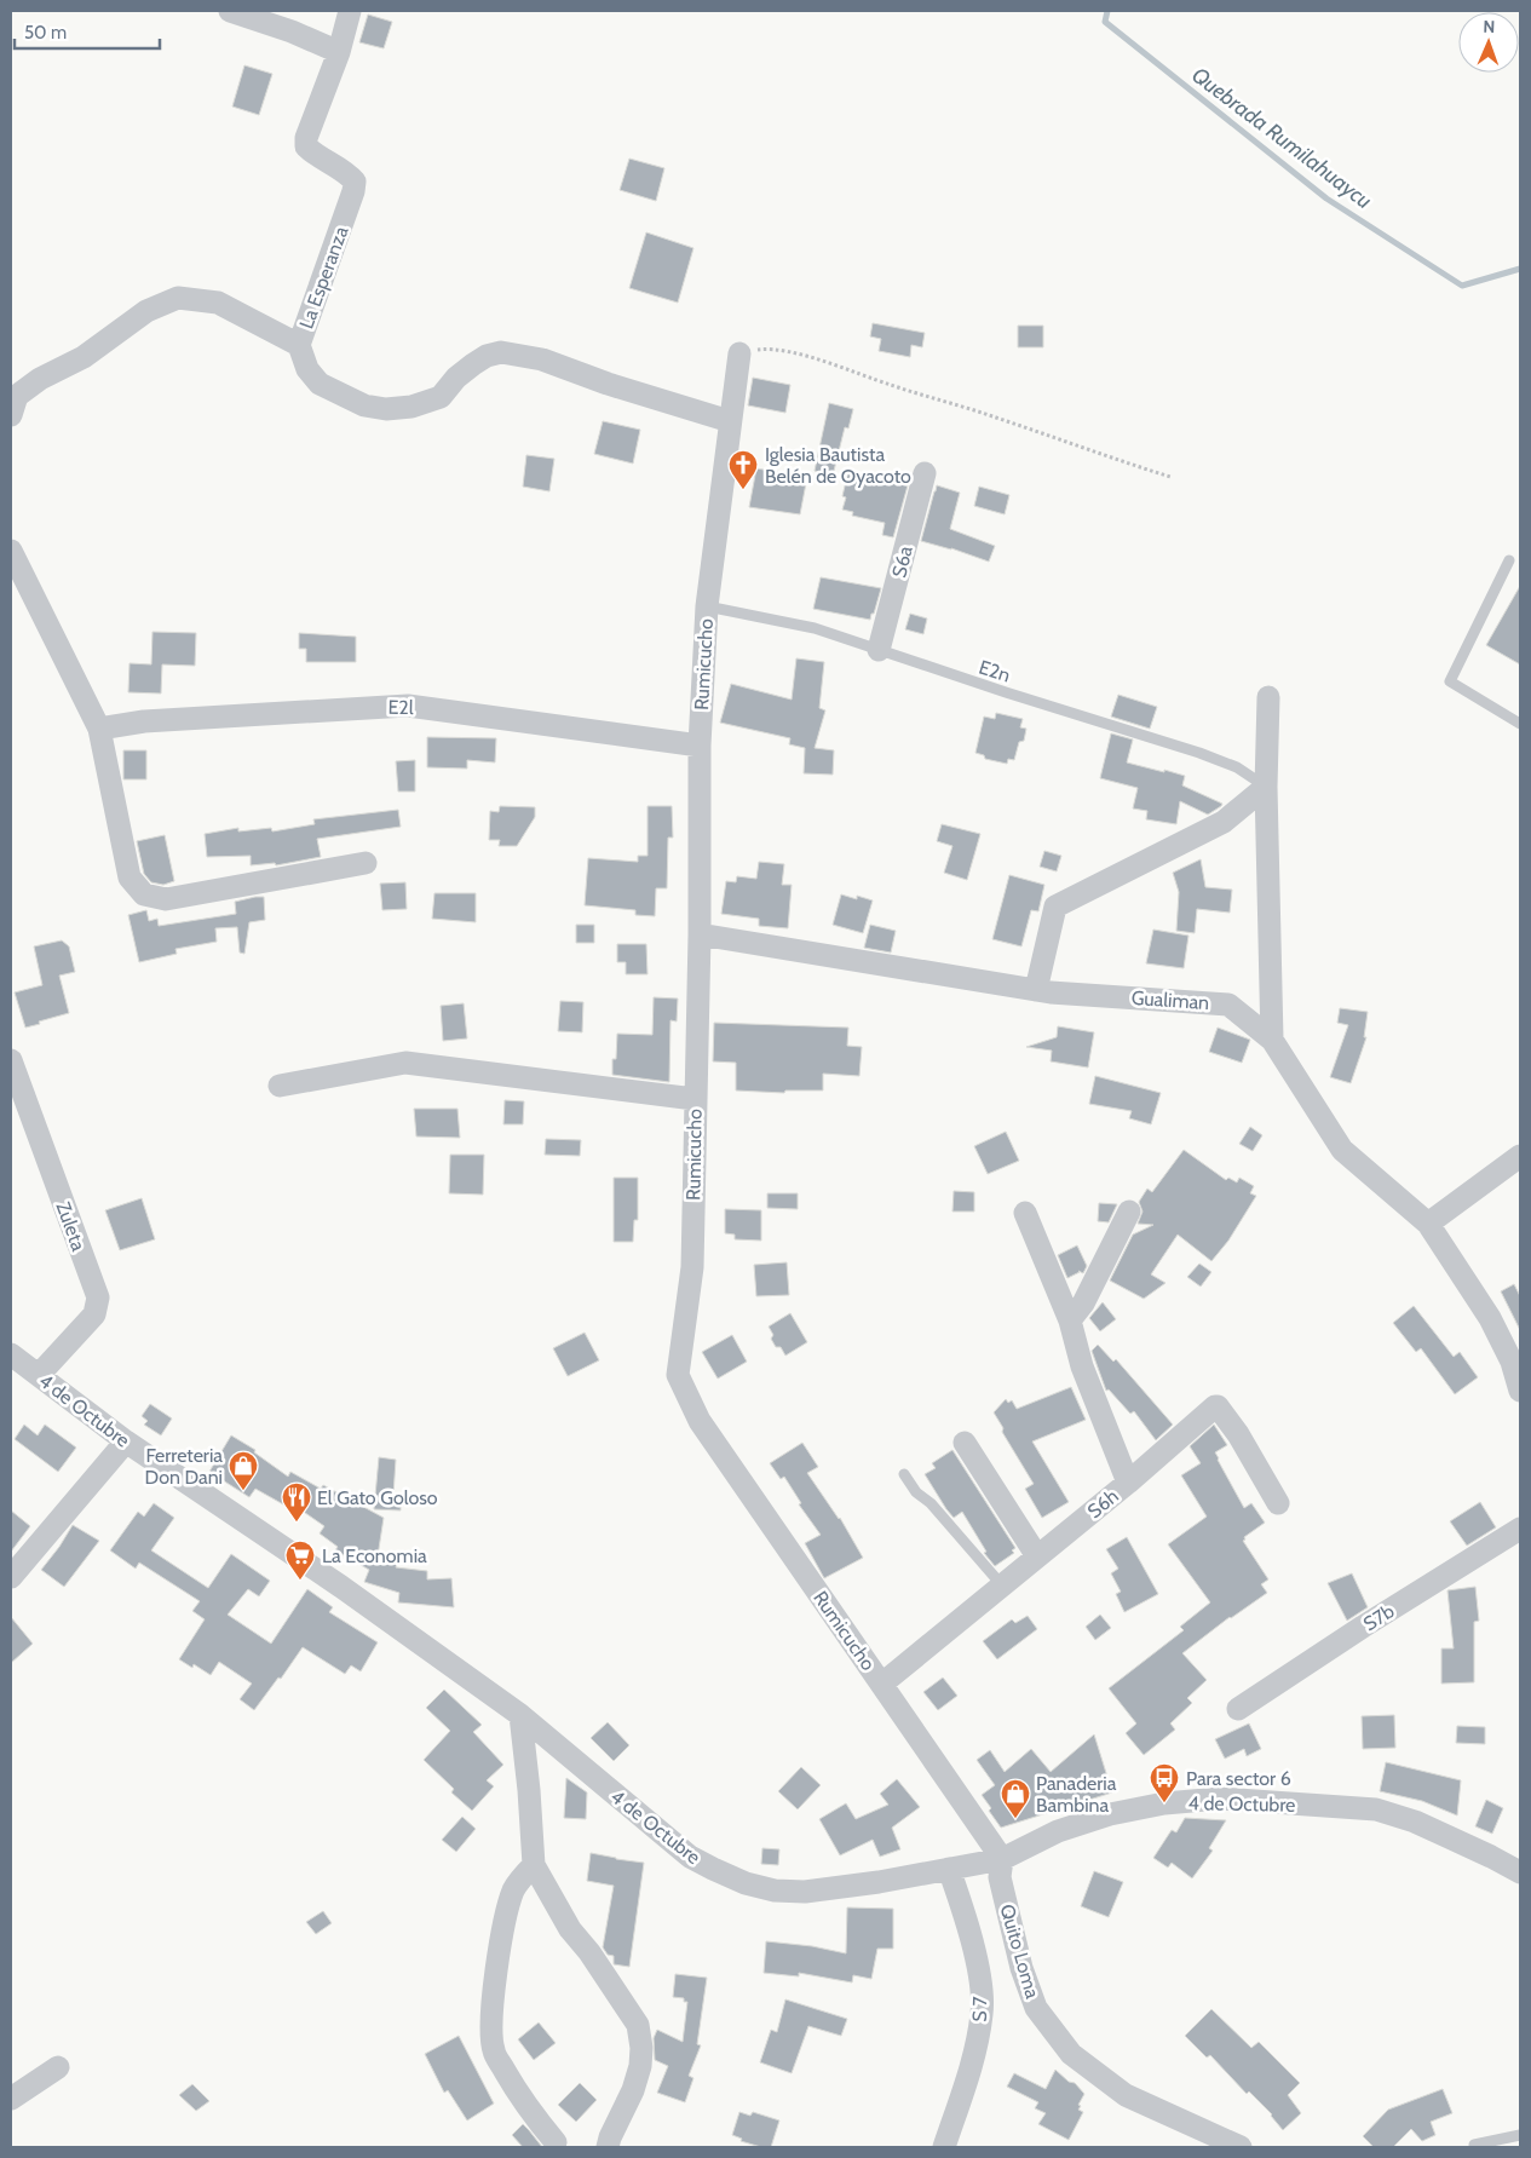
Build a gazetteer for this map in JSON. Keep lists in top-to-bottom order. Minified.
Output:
{"streets":{"street":["La Esperanza","S6a","Rumicucho","E2l","Gualiman","Zuleta","4 de Octubre","S6h","S7b","Quito Loma","S 7"],"lane":["E2n"]},"crossings":[["S6a","E2n"],["Rumicucho","E2n"],["Rumicucho","E2l"],["Rumicucho","Gualiman"],["Rumicucho","4 de Octubre"],["Rumicucho","S6h"],["Rumicucho","Quito Loma"],["Zuleta","4 de Octubre"],["4 de Octubre","Quito Loma"],["4 de Octubre","S 7"]],"water":["Quebrada Rumilahuaycu"],"places":{"church":["Iglesia Bautista Belén de Oyacoto"],"shop":["Ferreteria Don Dani","Panaderia Bambina"],"restaurant":["El Gato Goloso"],"supermarket":["La Economia"],"bus stop":["Para sector 6"]},"scale_bar":"50 m","north":"top"}
